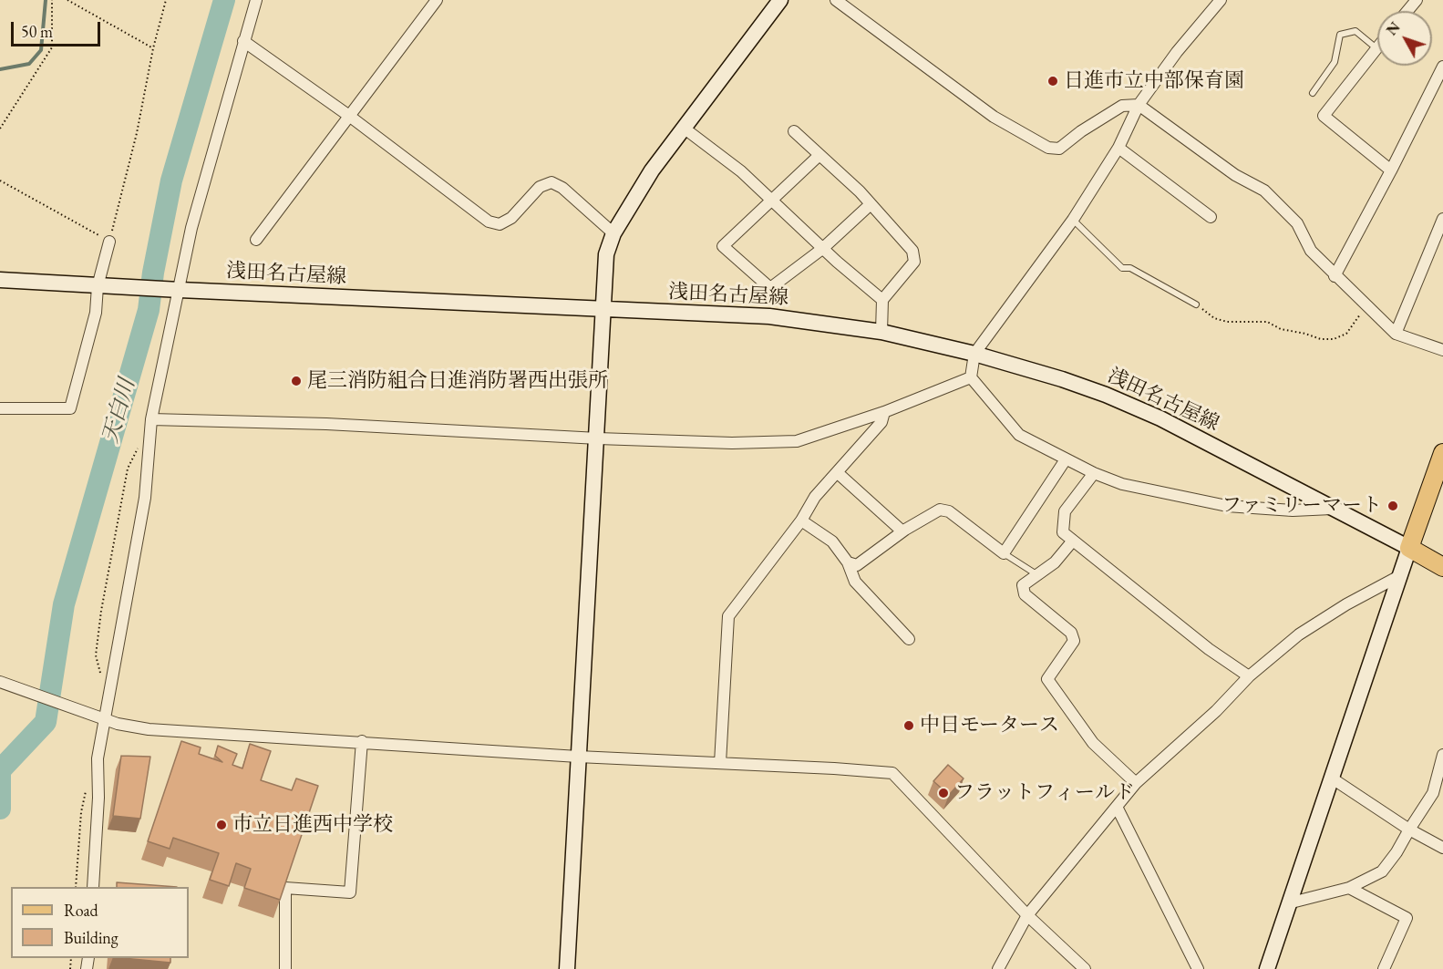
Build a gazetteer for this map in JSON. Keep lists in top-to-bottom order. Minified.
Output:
{"streets":{"street":["浅田名古屋線"]},"water":["天白川"],"places":["日進市立中部保育園","尾三消防組合日進消防署西出張所","ファミリーマート","中日モータース","フラットフィールド","市立日進西中学校"],"legend":["Road","Building"],"scale_bar":"50 m","north":"top left"}
